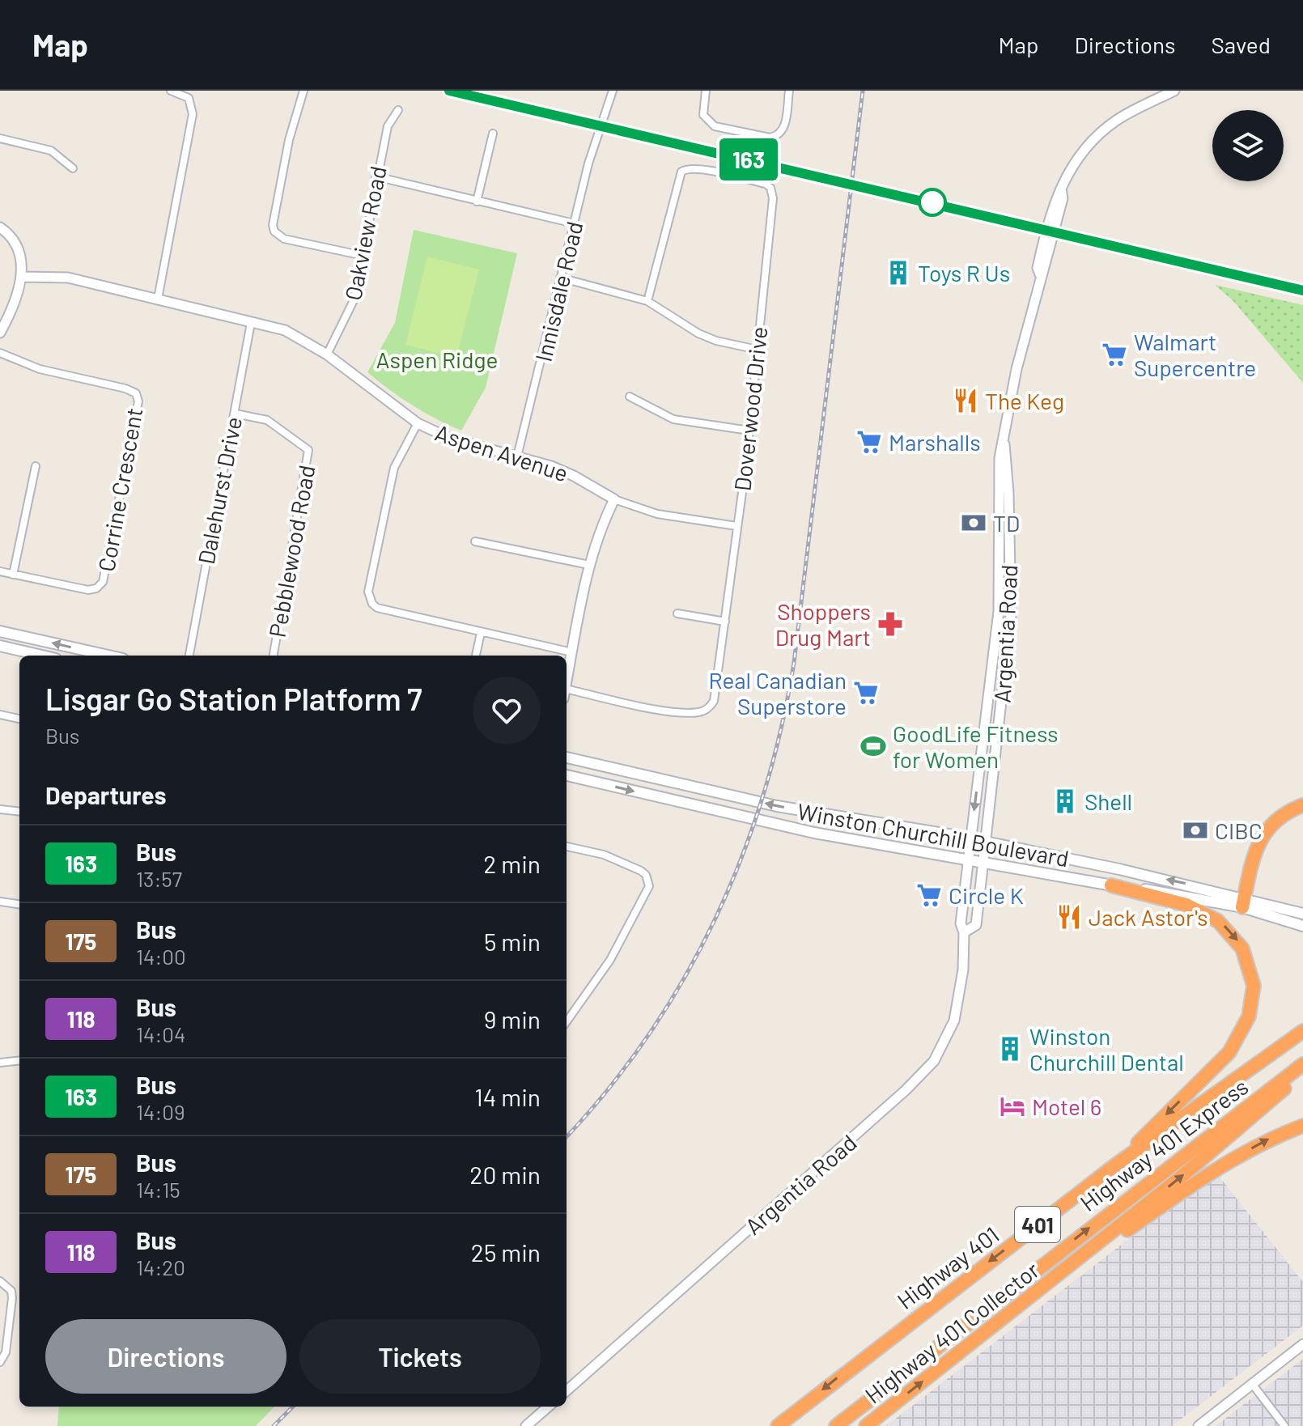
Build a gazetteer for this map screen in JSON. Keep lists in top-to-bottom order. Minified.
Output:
{"streets":{"highway":["Highway 401 Express","401","Highway 401","Highway 401 Collector"],"main road":["Winston Churchill Boulevard"],"street":["Oakview Road","Innisdale Road","Doverwood Drive","Aspen Avenue","Corrine Crescent","Dalehurst Drive","Pebblewood Road","Argentia Road"]},"crossings":[["Oakview Road","Aspen Avenue"],["Innisdale Road","Aspen Avenue"],["Doverwood Drive","Aspen Avenue"],["Aspen Avenue","Dalehurst Drive"],["Dalehurst Drive","Pebblewood Road"],["Argentia Road","Winston Churchill Boulevard"]],"parks":["Aspen Ridge"],"places":{"building":["Toys R Us","Shell","Winston Churchill Dental"],"supermarket":["Walmart Supercentre","Marshalls","Real Canadian Superstore","Circle K"],"restaurant":["The Keg","Jack Astor's"],"bank":["TD","CIBC"],"pharmacy":["Shoppers Drug Mart"],"sports":["GoodLife Fitness for Women"],"hotel":["Motel 6"]},"lines":["bus line 163"],"page":{"header":"Map","nav":["Map","Directions","Saved"],"on_map":"163","heading":[["Lisgar Go Station Platform 7","Bus"],"Departures"],"list":[{"mark":"163","name":"Bus","note":"13:57","value":"2 min"},{"mark":"175","name":"Bus","note":"14:00","value":"5 min"},{"mark":"118","name":"Bus","note":"14:04","value":"9 min"},{"mark":"163","name":"Bus","note":"14:09","value":"14 min"},{"mark":"175","name":"Bus","note":"14:15","value":"20 min"},{"mark":"118","name":"Bus","note":"14:20","value":"25 min"}],"buttons":["Directions","Tickets"]}}
